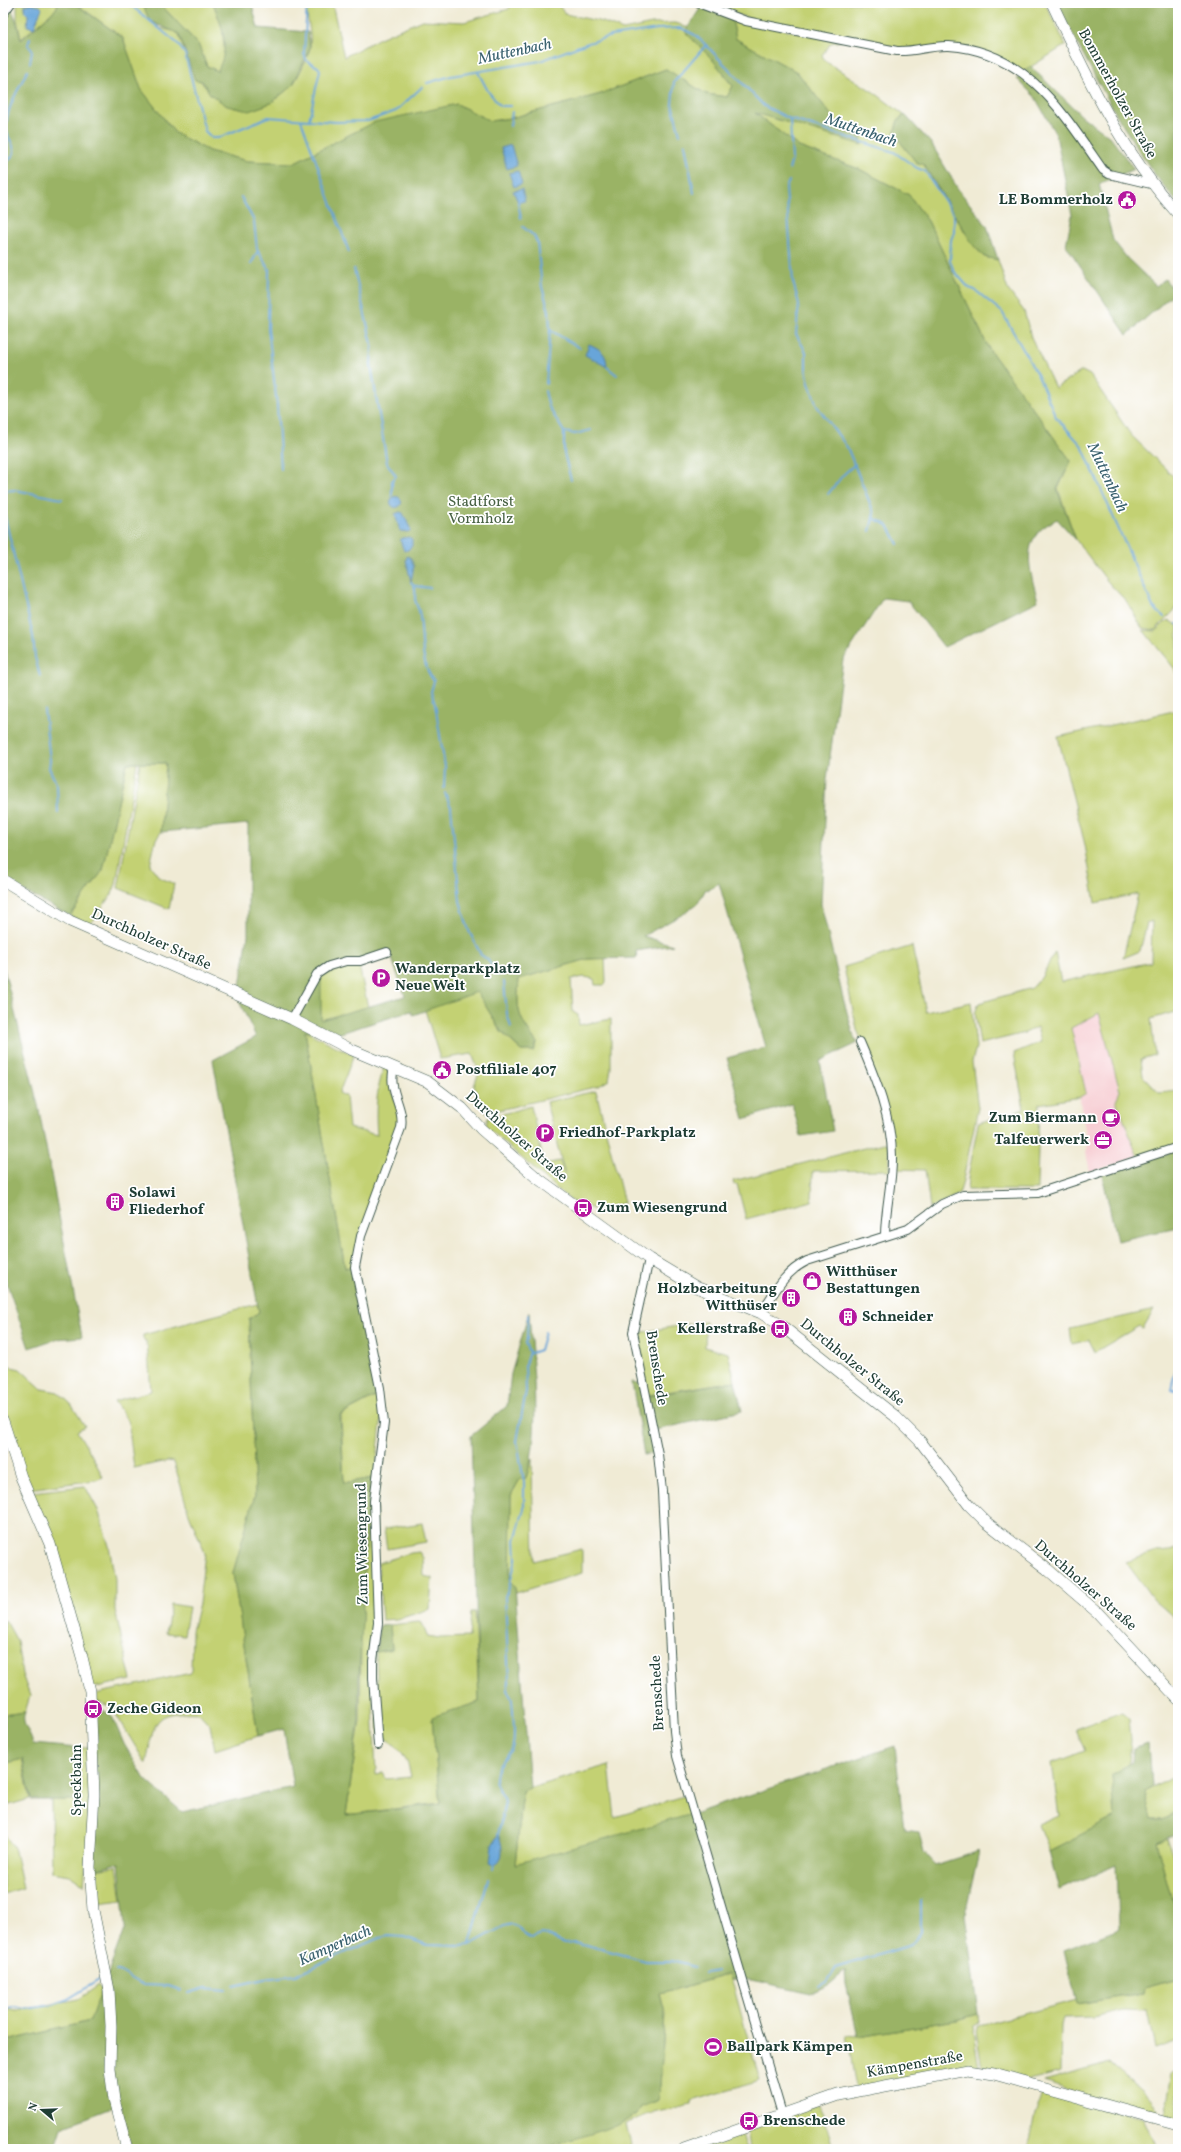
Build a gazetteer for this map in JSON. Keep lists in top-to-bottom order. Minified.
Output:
{"streets":{"main road":["Bommerholzer Straße","Durchholzer Straße","Speckbahn","Kämpenstraße"],"street":["Brenschede","Zum Wiesengrund"]},"crossings":[["Durchholzer Straße","Brenschede"],["Durchholzer Straße","Zum Wiesengrund"],["Brenschede","Kämpenstraße"]],"water":["Muttenbach","Kamperbach"],"parks":["Stadtforst Vormholz"],"places":{"public building":["LE Bommerholz","Postfiliale 407"],"parking":["Wanderparkplatz Neue Welt","Friedhof-Parkplatz"],"cafe":["Zum Biermann"],"office":["Talfeuerwerk"],"building":["Solawi Fliederhof","Holzbearbeitung Witthüser","Schneider"],"bus stop":["Zum Wiesengrund","Kellerstraße","Zeche Gideon","Brenschede"],"shop":["Witthüser Bestattungen"],"sports":["Ballpark Kämpen"]},"north":"left"}
